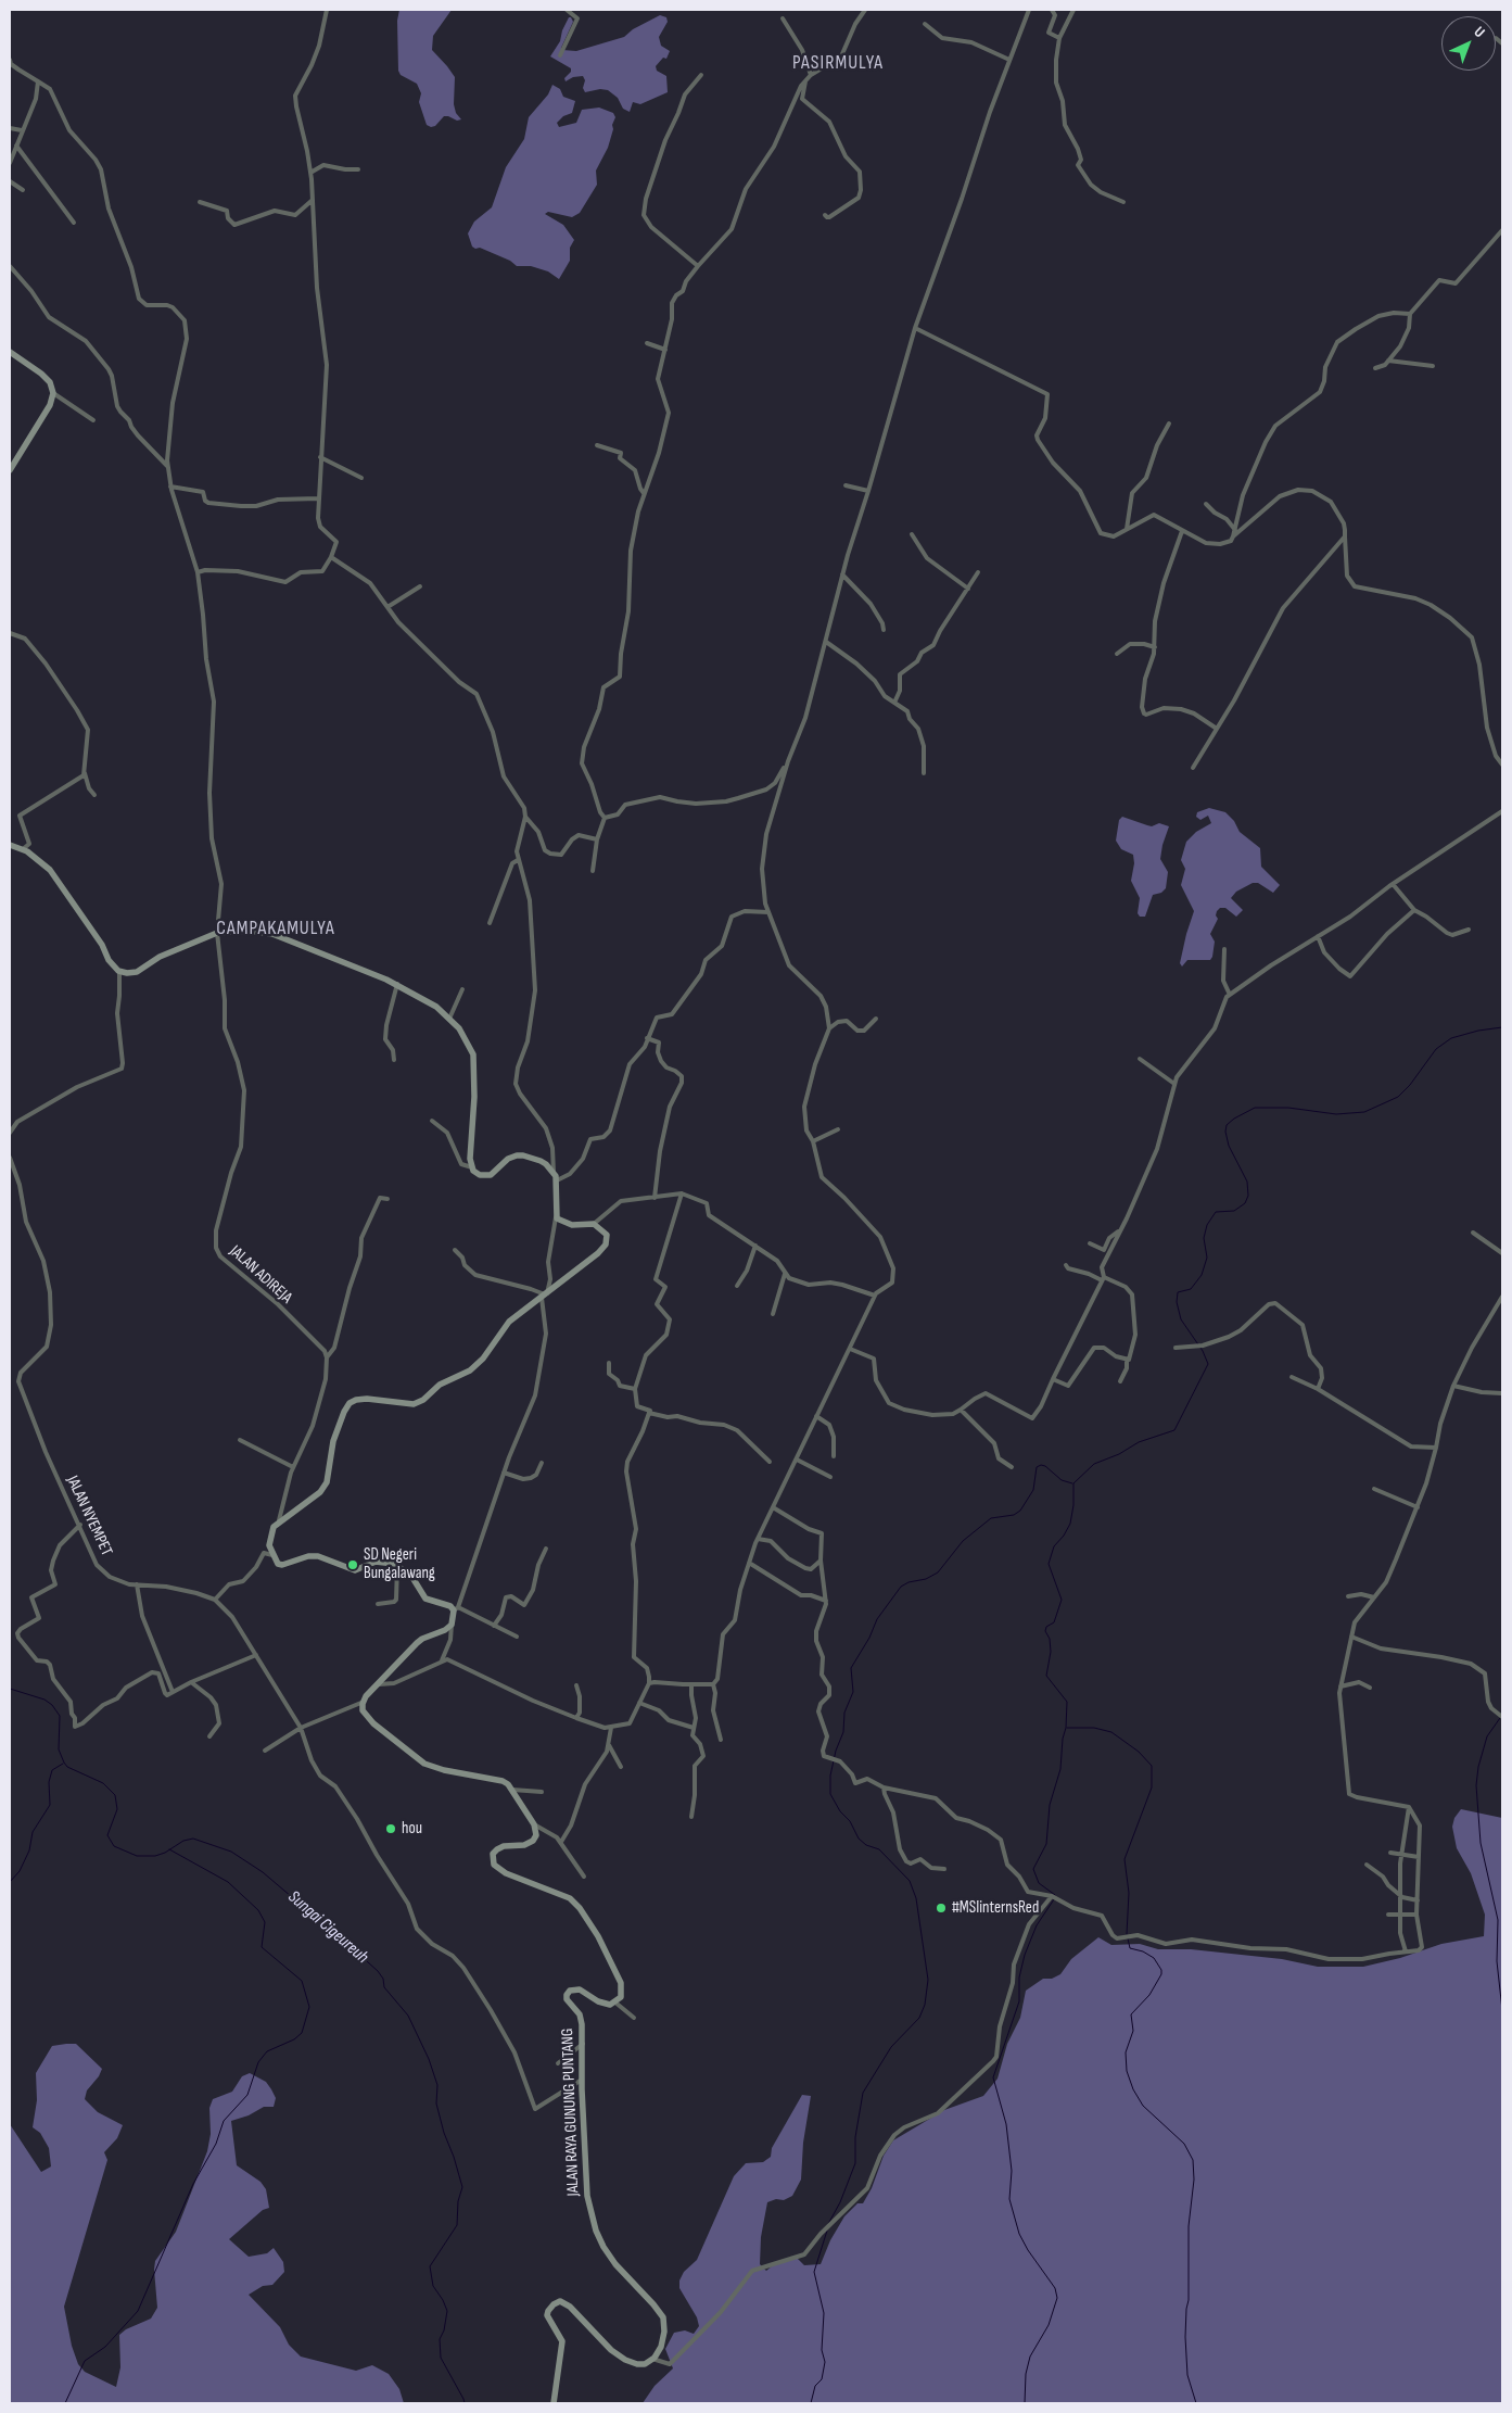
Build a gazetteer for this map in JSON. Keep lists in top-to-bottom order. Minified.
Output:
{"streets":{"street":["JALAN ADIREJA","JALAN NYEMPET","JALAN RAYA GUNUNG PUNTANG"]},"crossings":[["JALAN NYEMPET","JALAN RAYA GUNUNG PUNTANG"]],"districts":["PASIRMULYA","CAMPAKAMULYA"],"water":["Sungai Cigeureuh"],"places":["SD Negeri Bungalawang","hou","#MSIinternsRed"],"north":"top right"}
